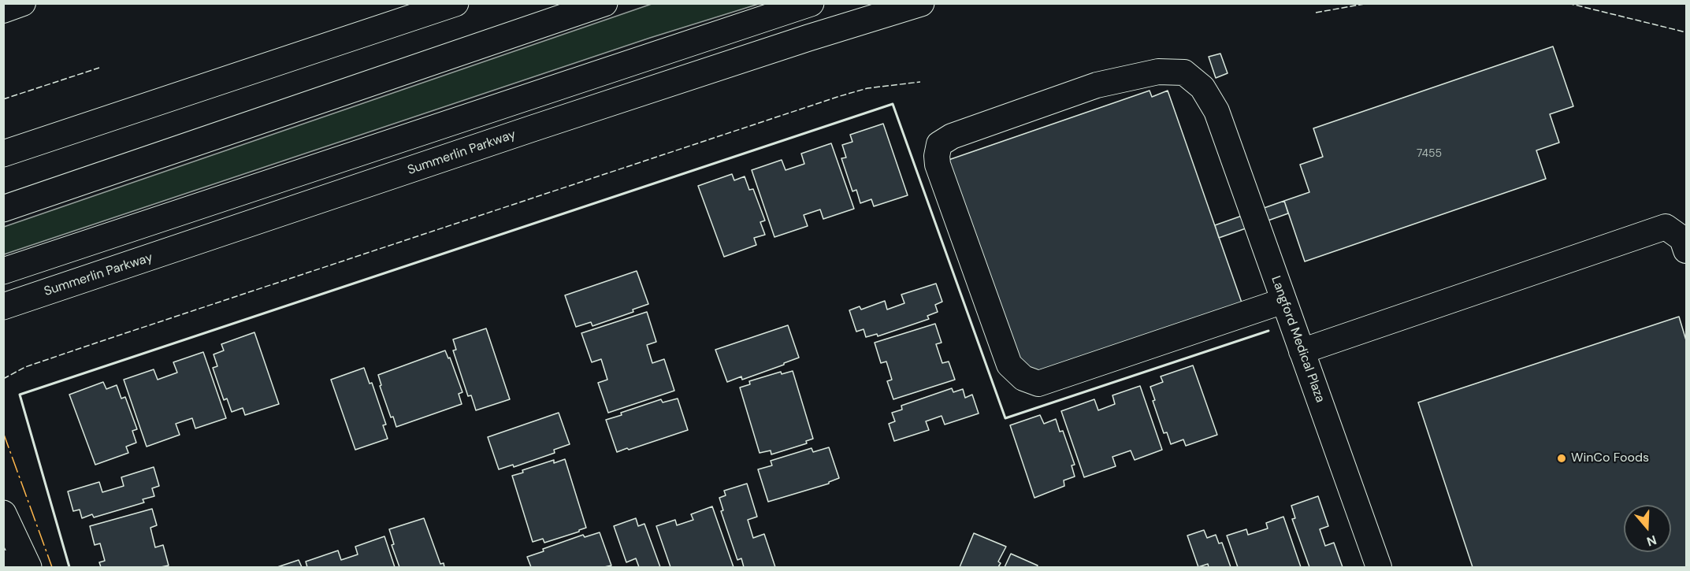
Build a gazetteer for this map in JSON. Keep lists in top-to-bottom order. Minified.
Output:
{"streets":{"main road":["Summerlin Parkway"],"street":["Langford Medical Plaza"]},"places":["WinCo Foods"],"house_numbers":["7455"],"north":"bottom"}
